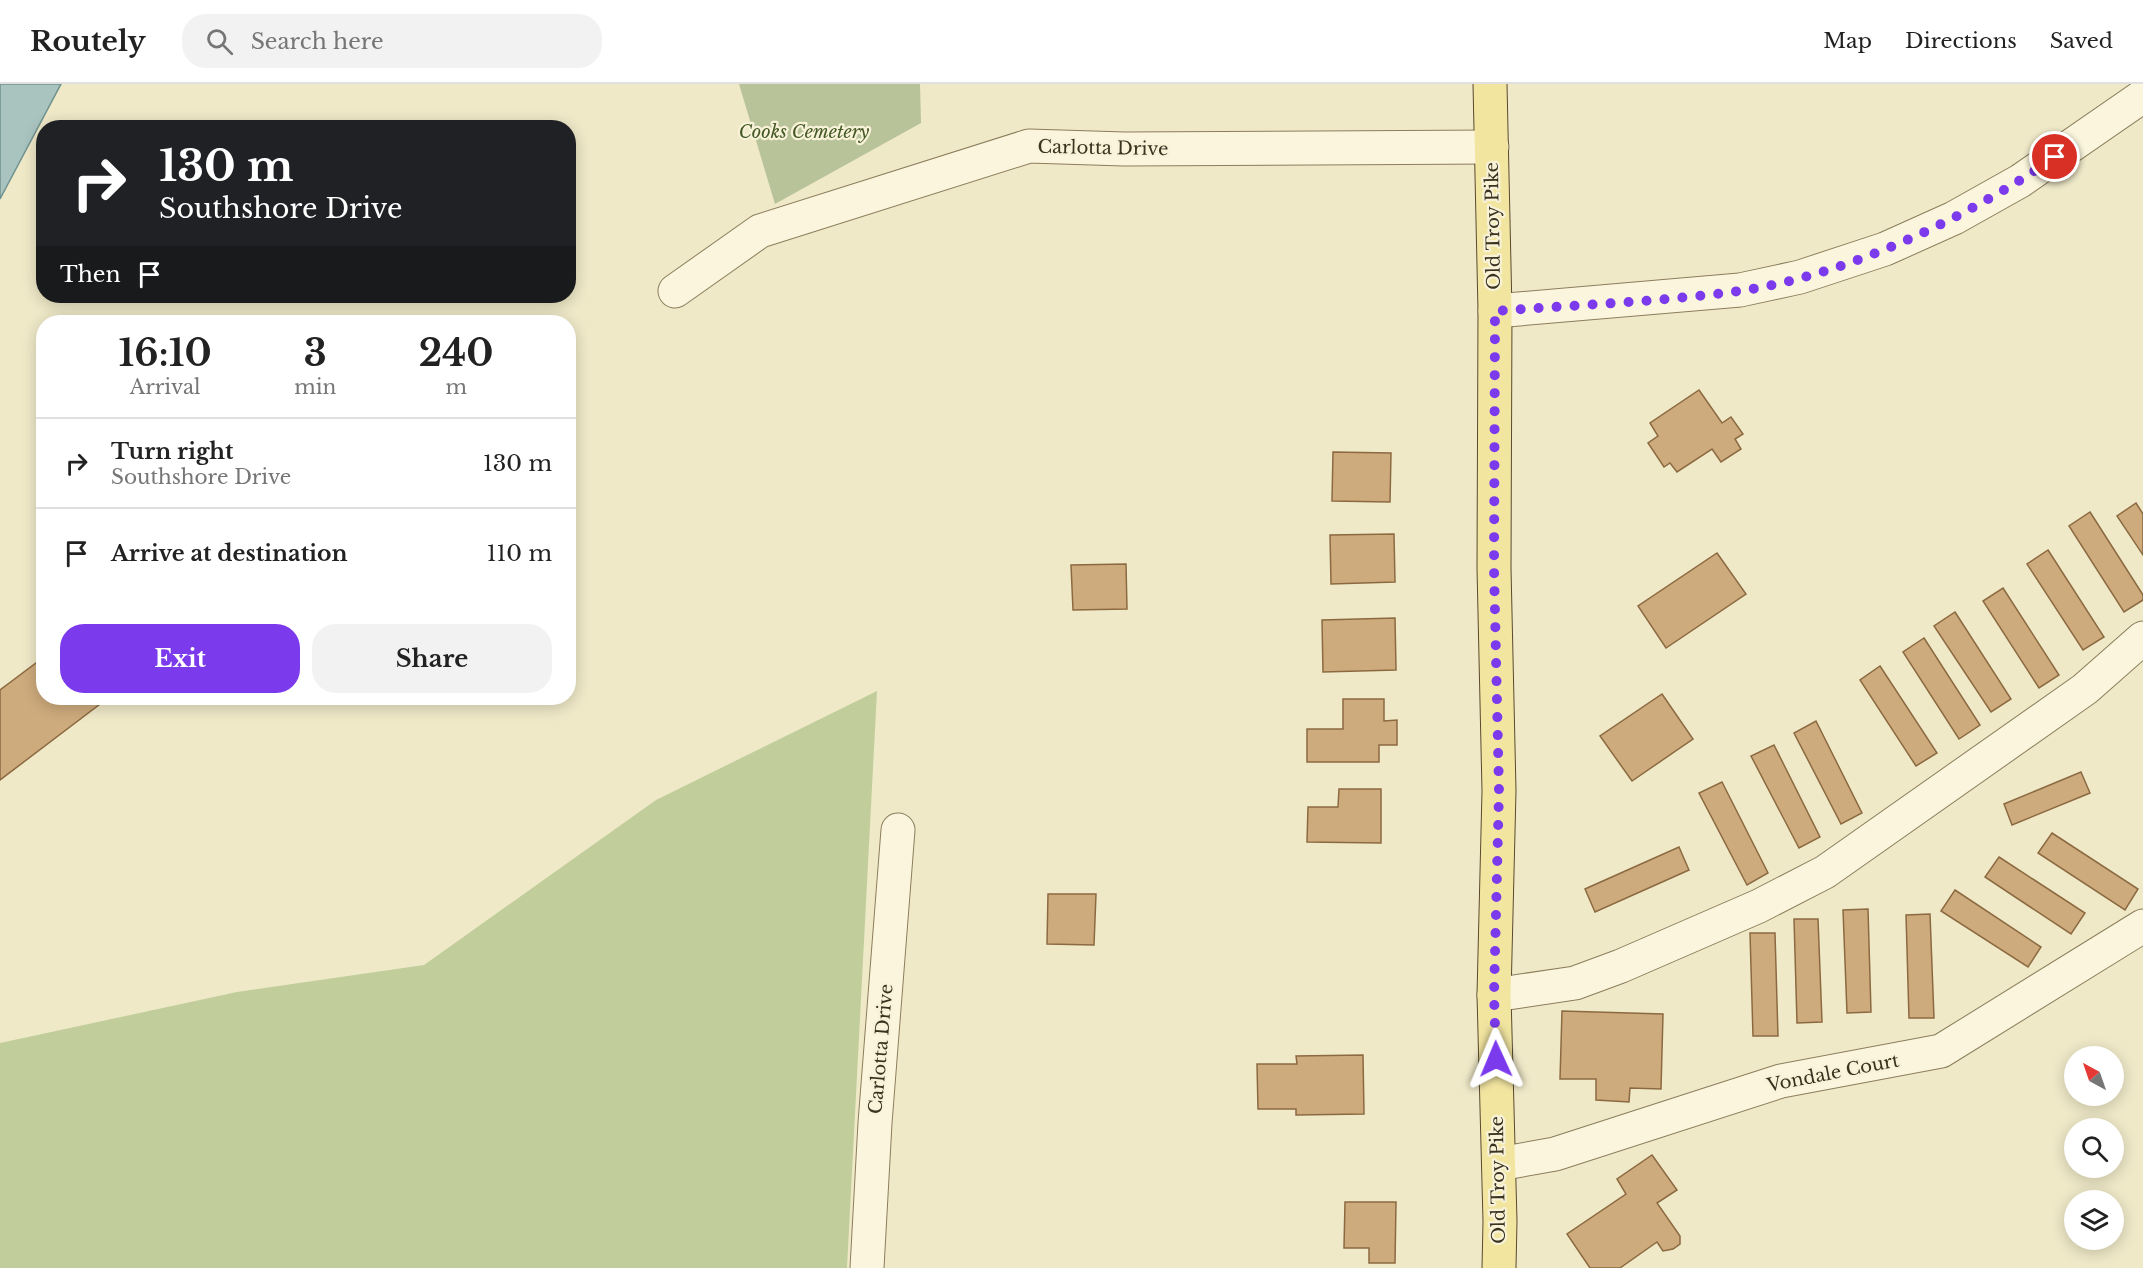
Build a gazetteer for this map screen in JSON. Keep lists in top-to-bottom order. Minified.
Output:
{"streets":{"main road":["Old Troy Pike"],"street":["Carlotta Drive","Vondale Court"]},"crossings":[["Carlotta Drive","Old Troy Pike"],["Old Troy Pike","Vondale Court"]],"parks":["Cooks Cemetery"],"north":"top left","page":{"header":"Routely","search":"Search here","nav":["Map","Directions","Saved"],"turn":["130 m","Southshore Drive"],"then":"Then","eta":["16:10","Arrival","3","min","240","m"],"list":[{"name":"Turn right","note":"Southshore Drive","value":"130 m"},{"name":"Arrive at destination","value":"110 m"}],"buttons":["Exit","Share"]}}
